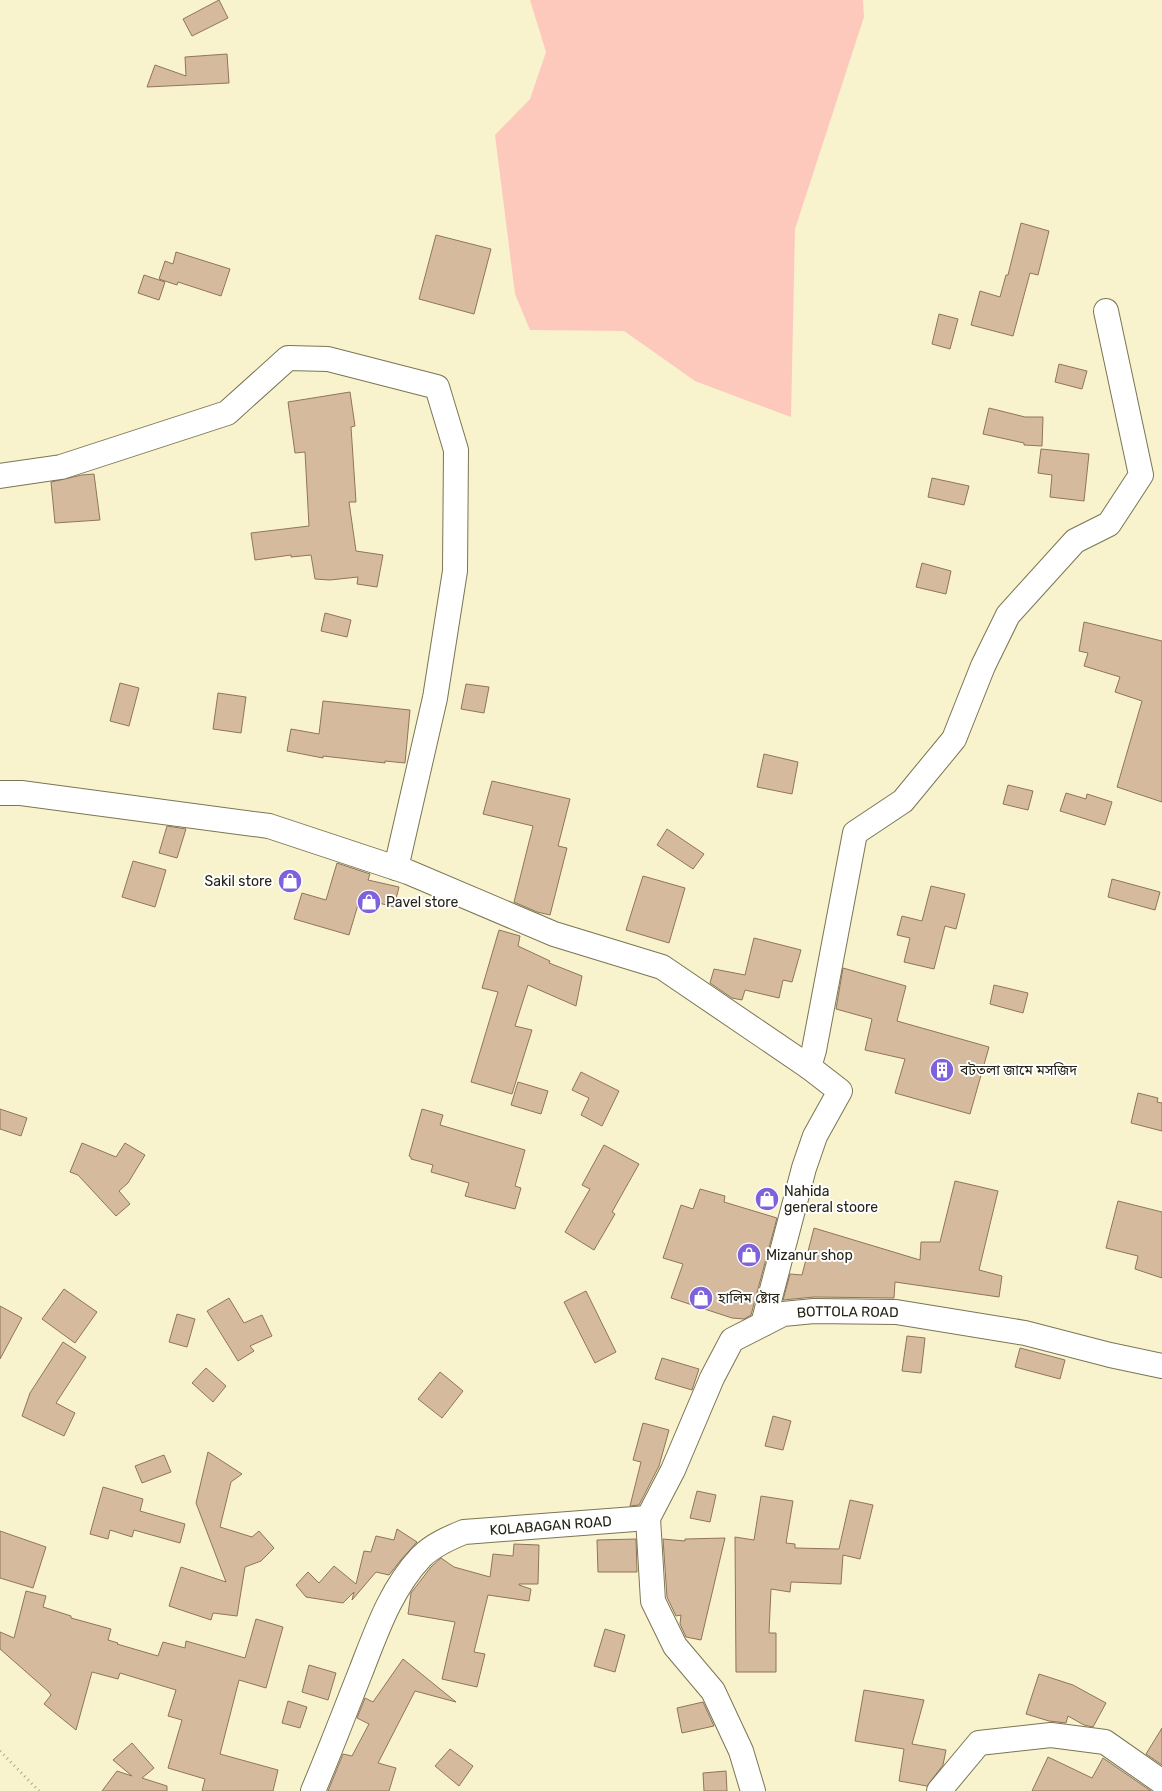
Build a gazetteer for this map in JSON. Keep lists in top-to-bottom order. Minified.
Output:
{"streets":{"street":["BOTTOLA ROAD","KOLABAGAN ROAD"]},"crossings":[["BOTTOLA ROAD","KOLABAGAN ROAD"]],"places":{"shop":["Sakil store","Pavel store","Nahida general stoore","Mizanur shop","হালিম ষ্টোর"],"building":["বটতলা জামে মসজিদ"]}}
